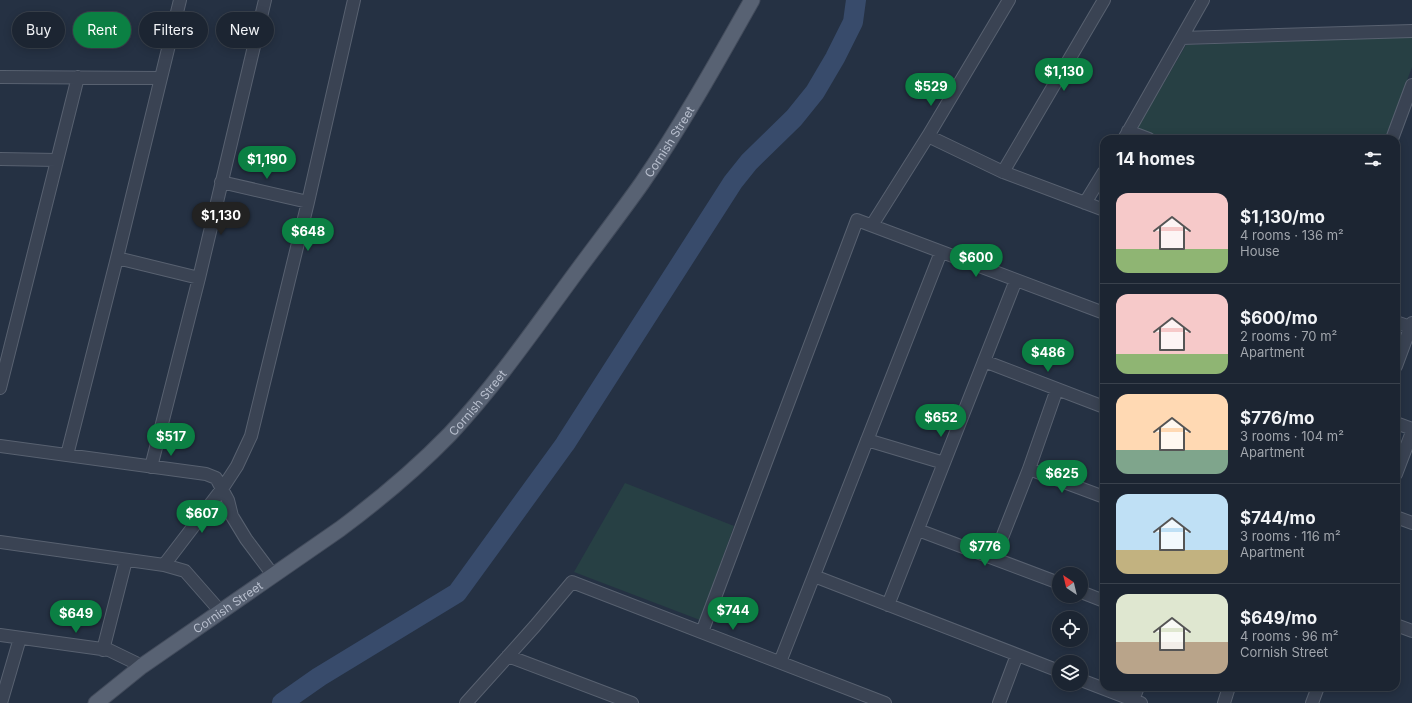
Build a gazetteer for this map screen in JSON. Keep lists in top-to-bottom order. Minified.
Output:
{"streets":{"main road":["Cornish Street"]},"north":"top left","page":{"chip":["Buy","Rent","Filters","New"],"price":["$1,130","$529","$1,190","$1,130","$648","$600","$486","$652","$517","$625","$607","$776","$744","$649"],"heading":"14 homes","list":[{"name":"$1,130/mo","note":"4 rooms · 136 m² · House"},{"name":"$600/mo","note":"2 rooms · 70 m² · Apartment"},{"name":"$776/mo","note":"3 rooms · 104 m² · Apartment"},{"name":"$744/mo","note":"3 rooms · 116 m² · Apartment"},{"name":"$649/mo","note":"4 rooms · 96 m² · Cornish Street"}]}}
